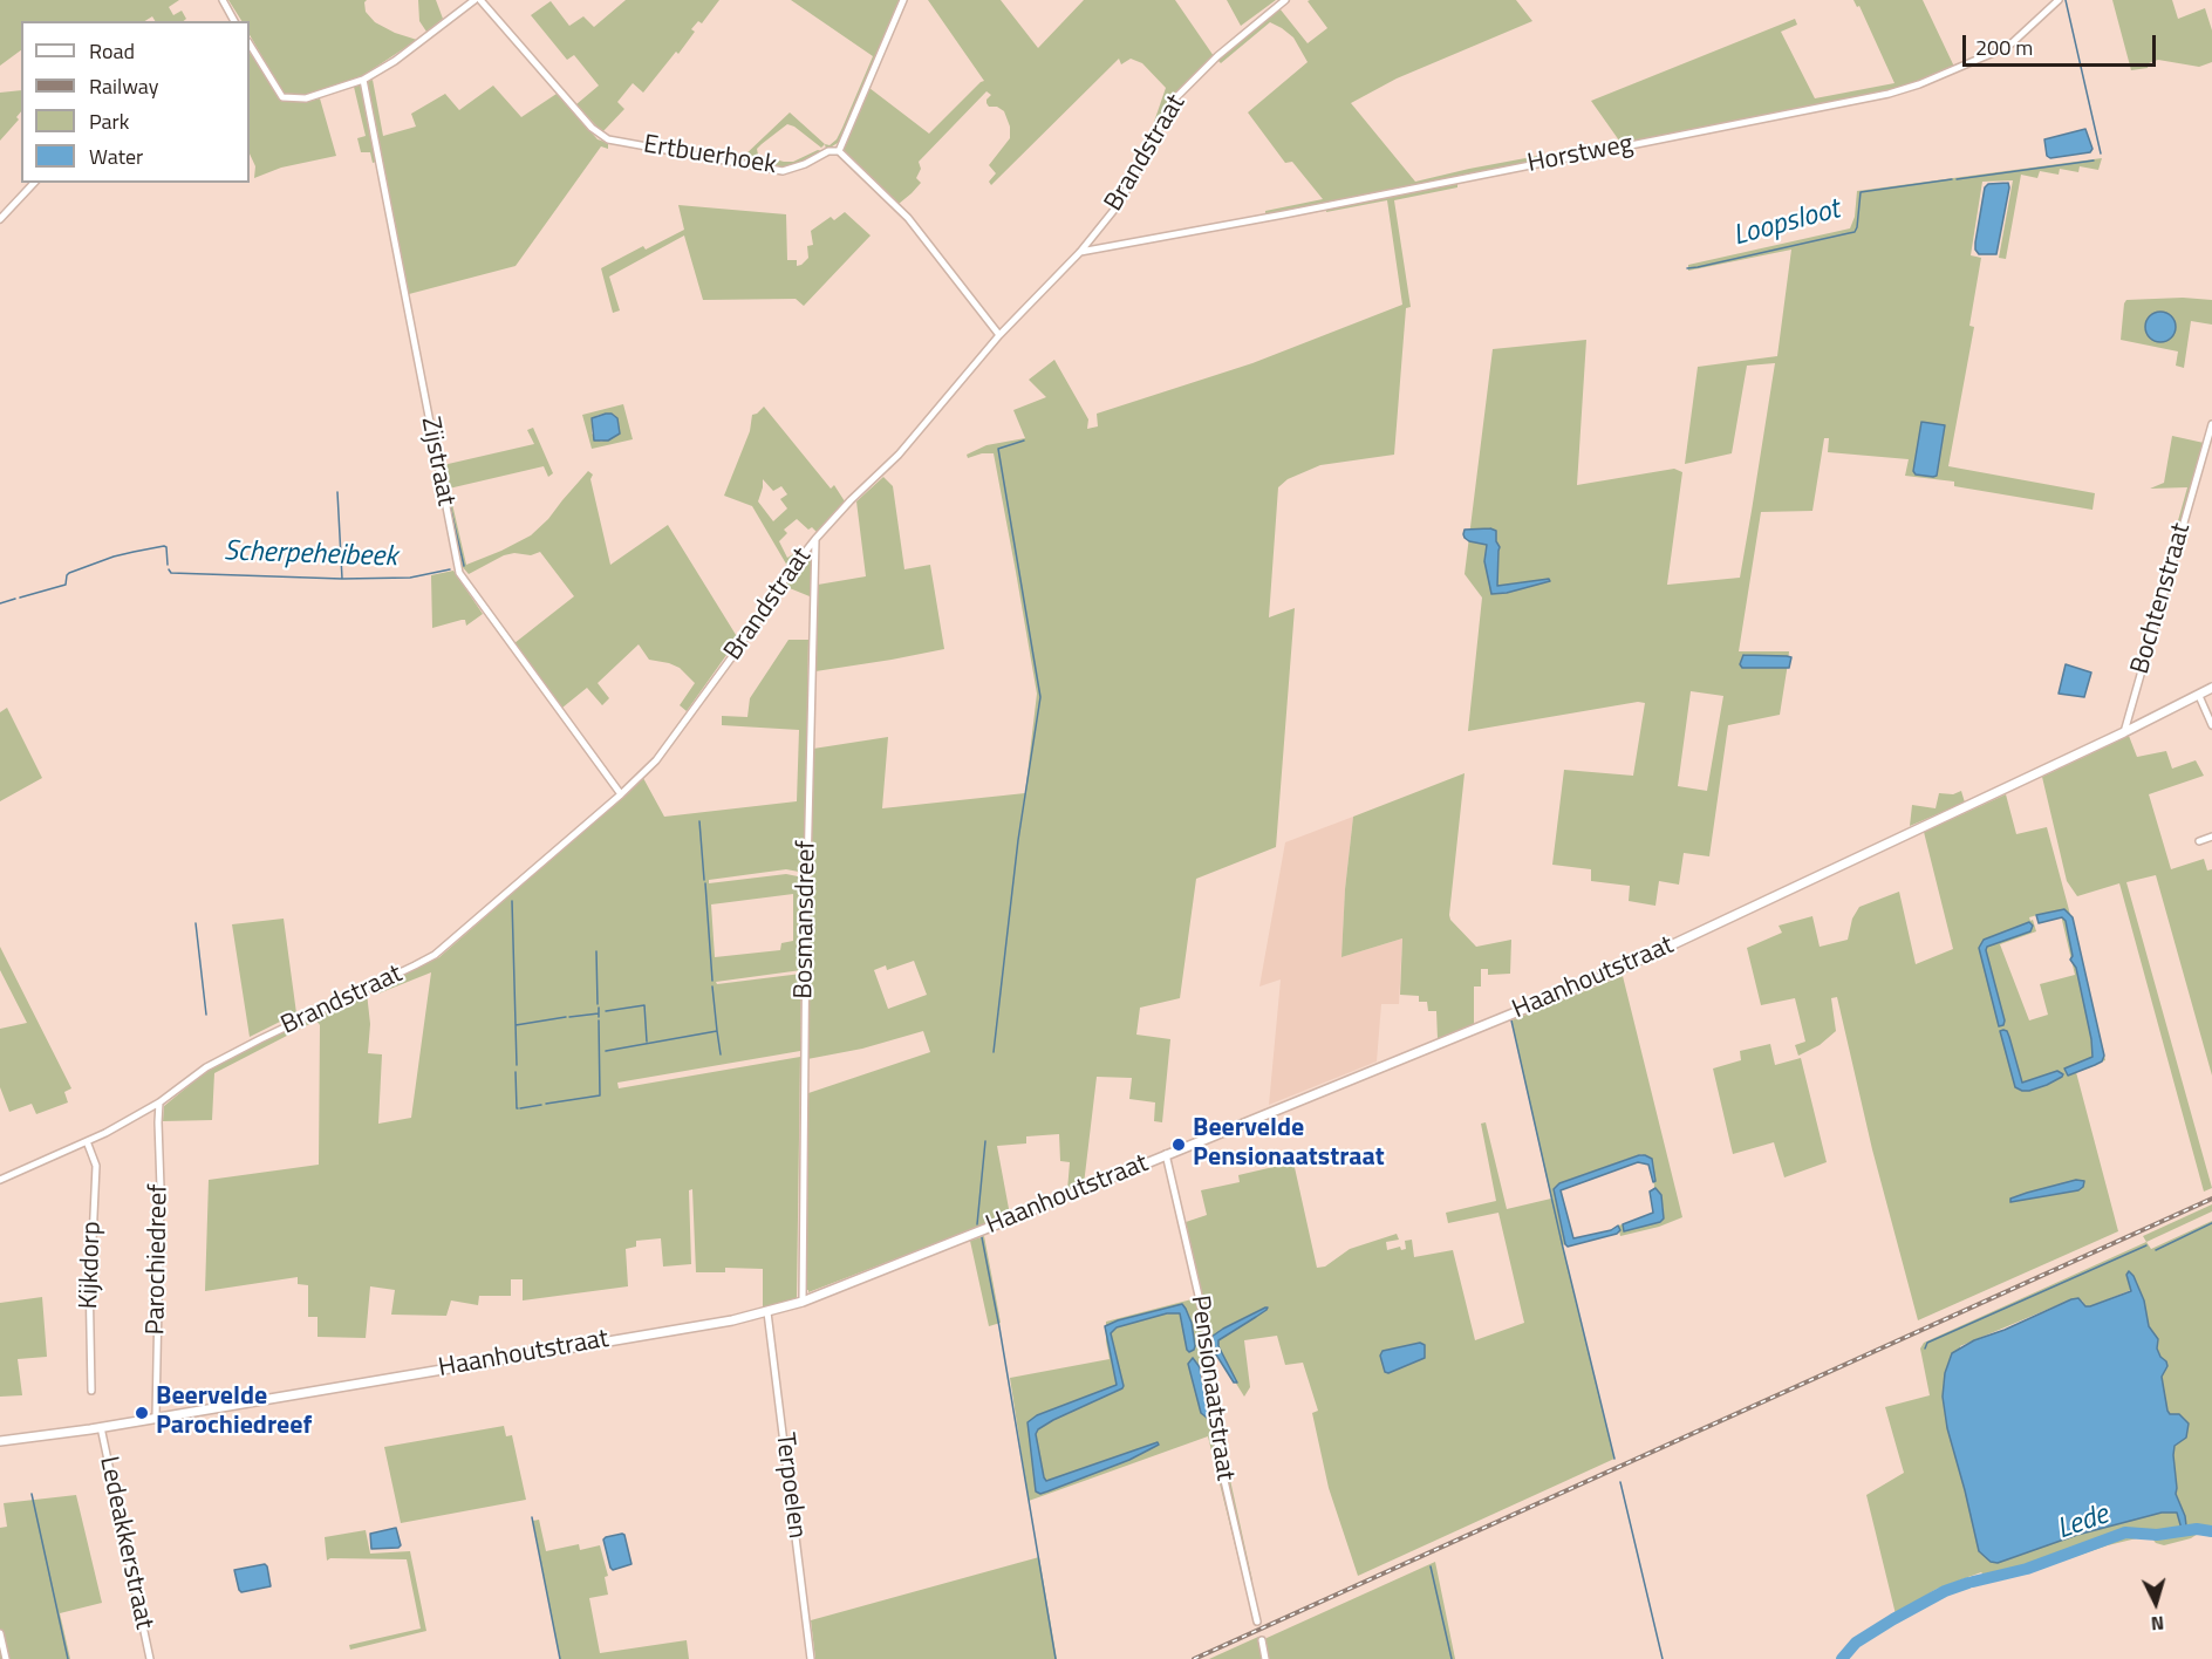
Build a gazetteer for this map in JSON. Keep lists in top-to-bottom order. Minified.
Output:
{"streets":{"street":["Brandstraat","Horstweg","Ertbuerhoek","Zijstraat","Bochtenstraat","Bosmansdreef","Haanhoutstraat","Parochiedreef","Kijkdorp","Pensionaatstraat","Terpoelen","Ledeakkerstraat"]},"crossings":[["Brandstraat","Horstweg"],["Brandstraat","Zijstraat"],["Brandstraat","Bosmansdreef"],["Brandstraat","Parochiedreef"],["Brandstraat","Kijkdorp"],["Bochtenstraat","Haanhoutstraat"],["Bosmansdreef","Haanhoutstraat"],["Haanhoutstraat","Parochiedreef"],["Haanhoutstraat","Pensionaatstraat"],["Haanhoutstraat","Terpoelen"],["Haanhoutstraat","Ledeakkerstraat"]],"water":["Loopsloot","Scherpeheibeek","Lede"],"places":["Beervelde Pensionaatstraat","Beervelde Parochiedreef"],"legend":["Road","Railway","Park","Water"],"scale_bar":"200 m","north":"bottom"}
